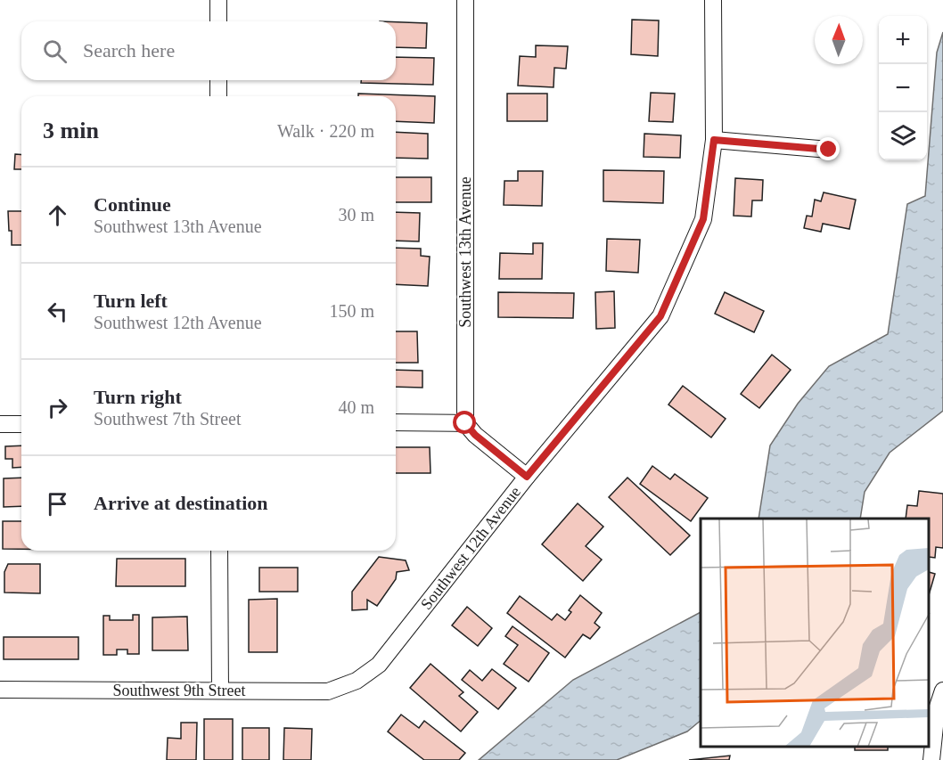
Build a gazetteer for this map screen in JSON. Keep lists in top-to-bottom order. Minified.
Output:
{"streets":{"street":["Southwest 13th Avenue","Southwest 12th Avenue","Southwest 9th Street"]},"crossings":[["Southwest 12th Avenue","Southwest 9th Street"]],"north":"top","page":{"map_buttons":["+","−"],"search":"Search here","heading":["3 min","Walk · 220 m"],"list":[["Continue","Southwest 13th Avenue","30 m"],["Turn left","Southwest 12th Avenue","150 m"],["Turn right","Southwest 7th Street","40 m"],"Arrive at destination"]}}
